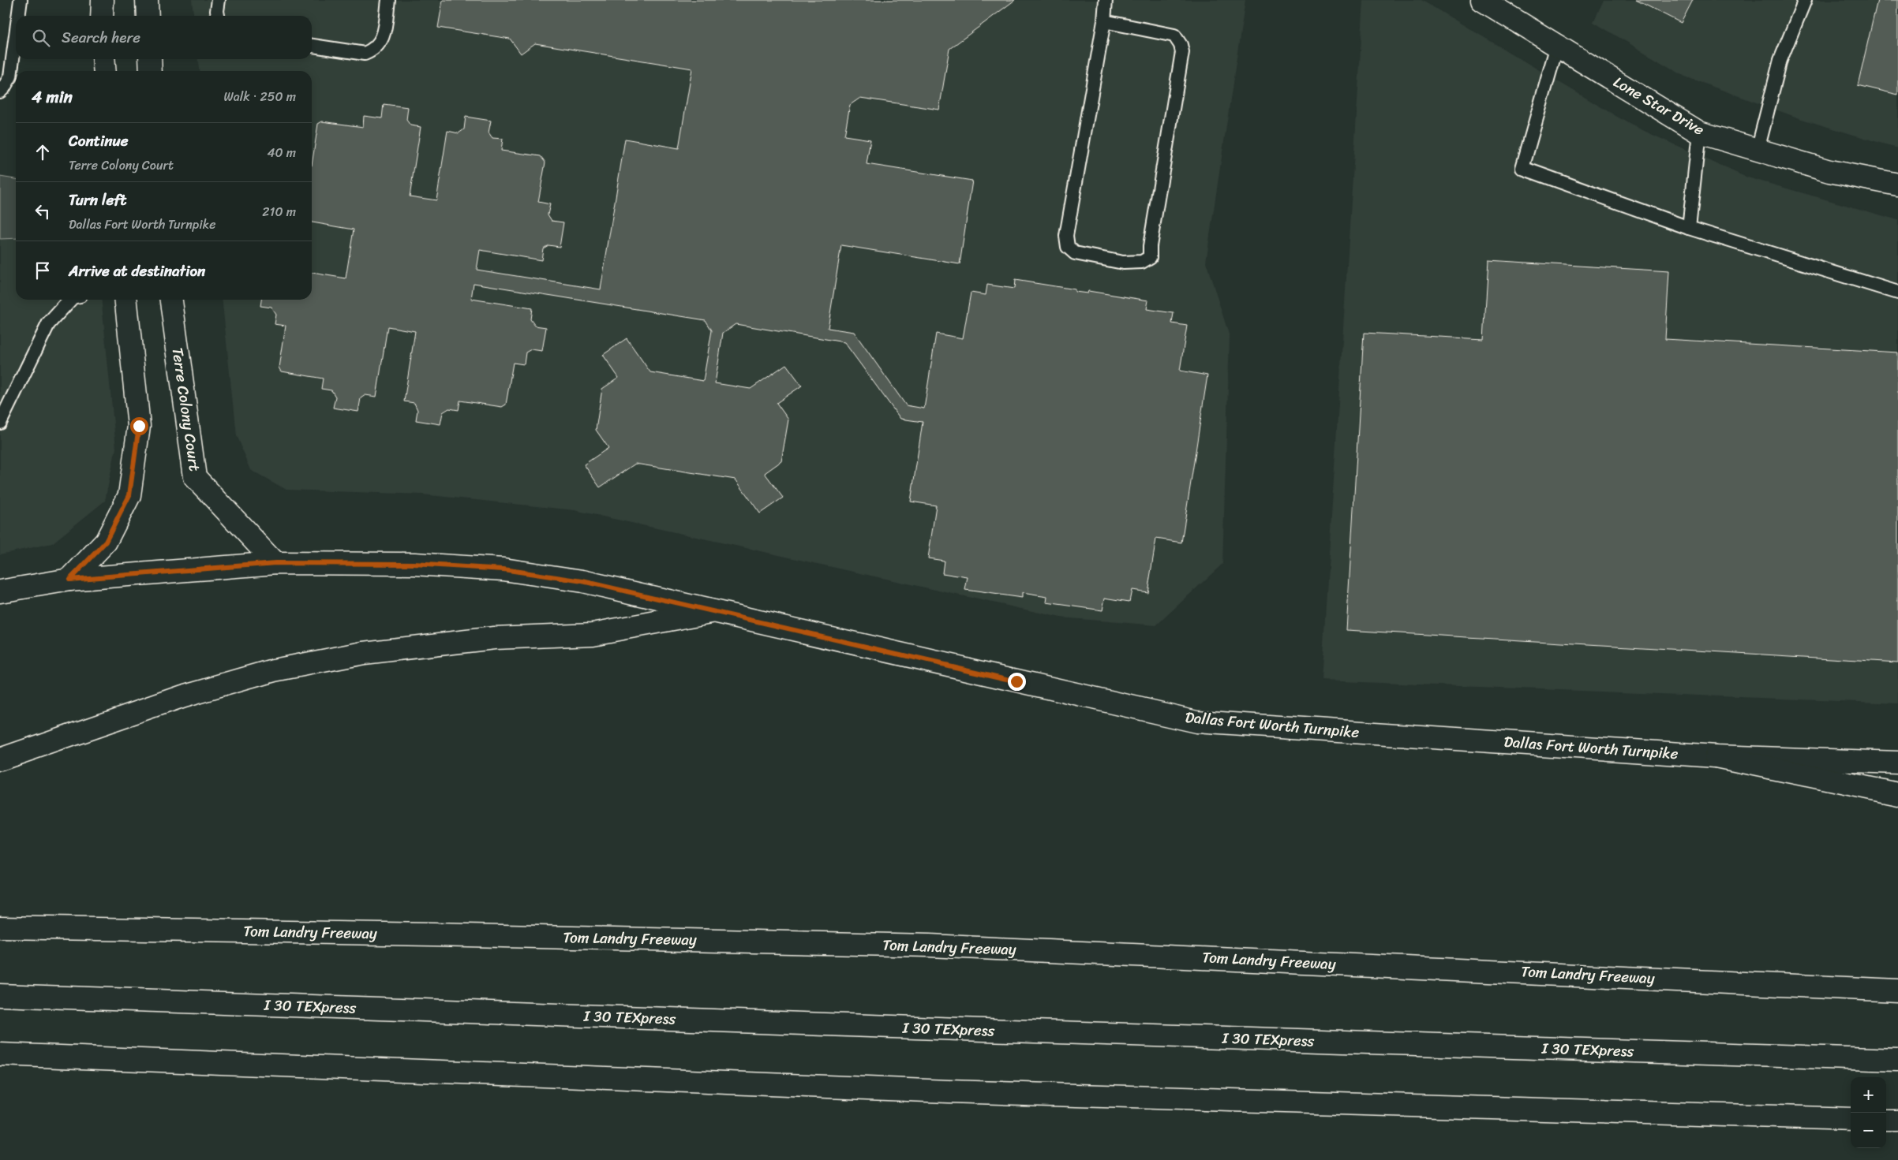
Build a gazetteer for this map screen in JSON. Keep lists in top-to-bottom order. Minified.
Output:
{"streets":{"main road":["Lone Star Drive","Terre Colony Court","Dallas Fort Worth Turnpike","Tom Landry Freeway","I 30 TEXpress"]},"crossings":[["Terre Colony Court","Dallas Fort Worth Turnpike"]],"page":{"search":"Search here","heading":["4 min","Walk · 250 m"],"list":[["Continue","Terre Colony Court","40 m"],["Turn left","Dallas Fort Worth Turnpike","210 m"],"Arrive at destination"],"map_buttons":["+","−"]}}
